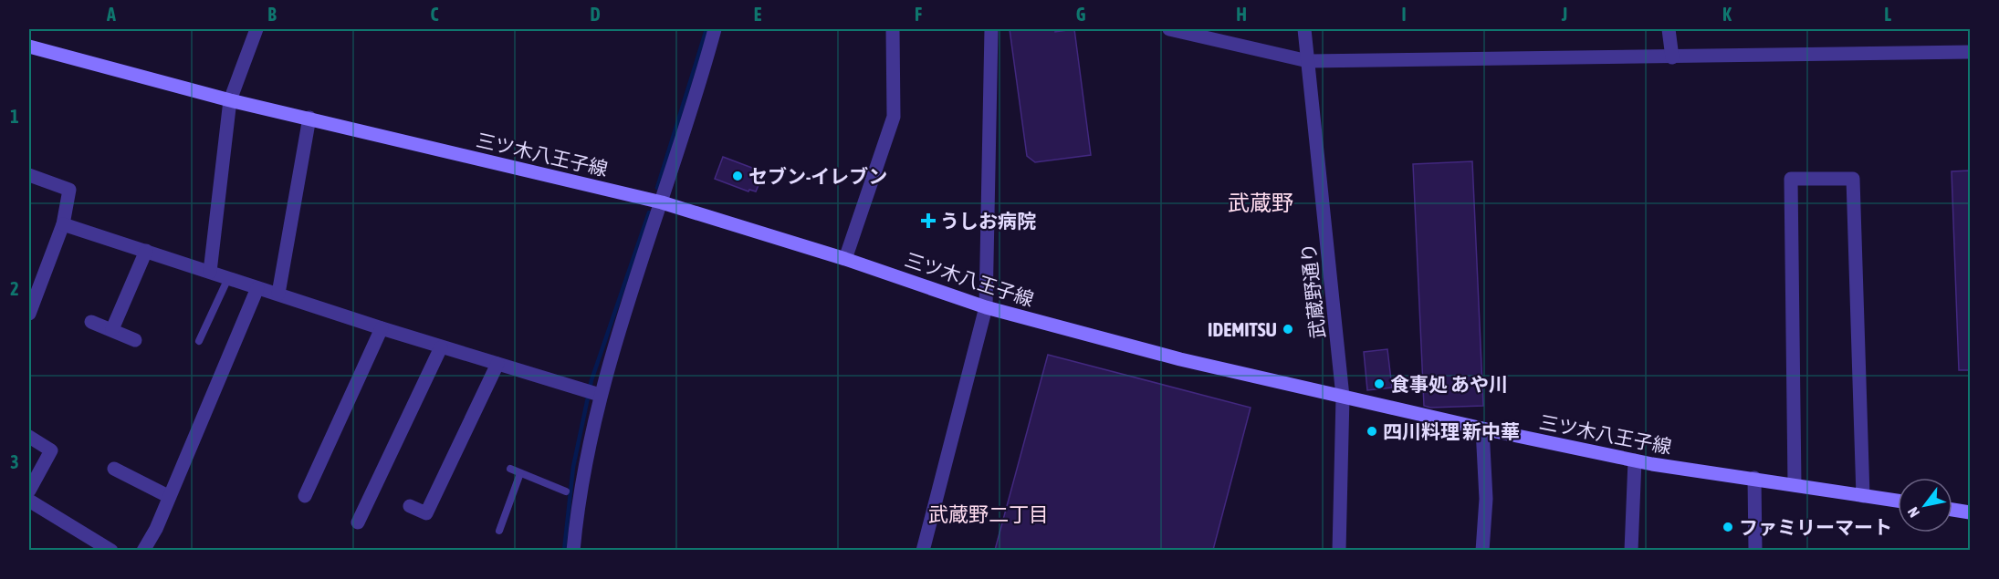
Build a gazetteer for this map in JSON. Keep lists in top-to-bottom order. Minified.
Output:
{"streets":{"main road":["三ツ木八王子線"],"street":["武蔵野通り"]},"crossings":[["三ツ木八王子線","武蔵野通り"]],"districts":["武蔵野","武蔵野二丁目"],"places":{"other":["セブン-イレブン","IDEMITSU","食事処 あや川","四川料理 新中華","ファミリーマート"],"health":["うしお病院"]},"north":"bottom left","grid":{"columns":["A","B","C","D","E","F","G","H","I","J","K","L"],"rows":["1","2","3"]}}
